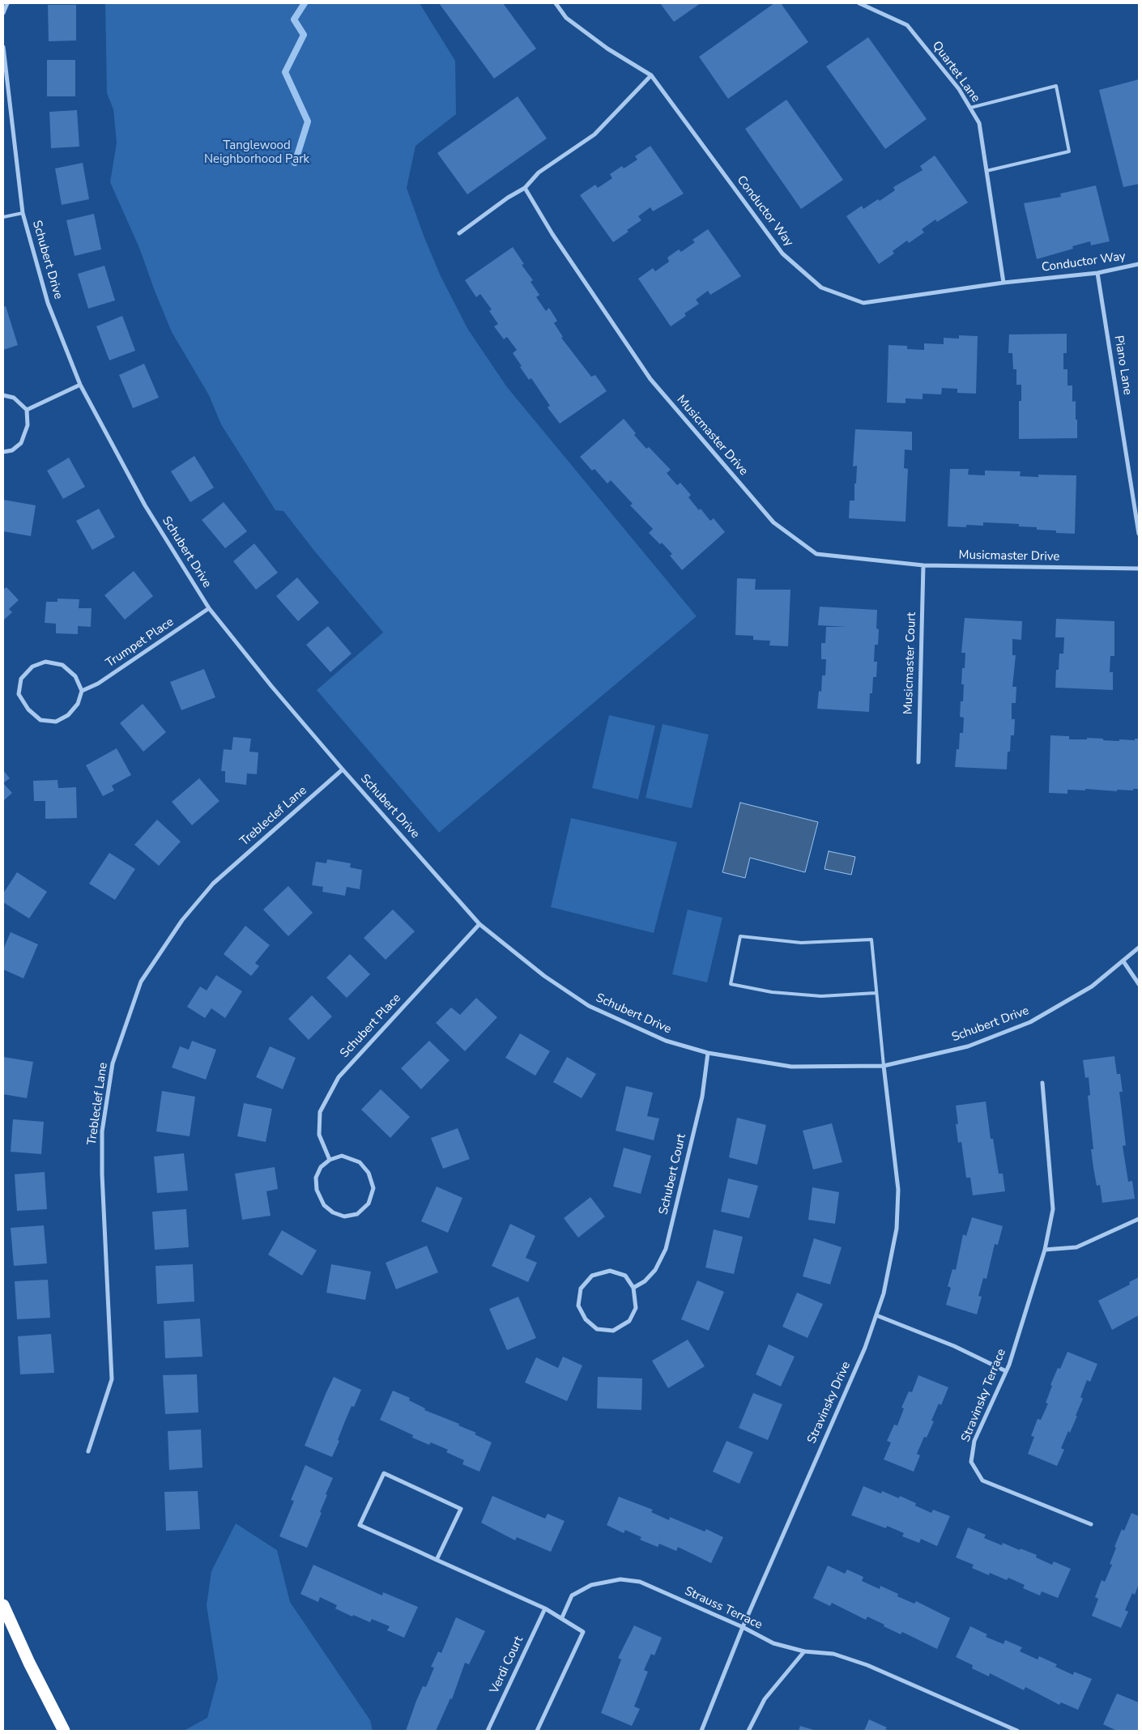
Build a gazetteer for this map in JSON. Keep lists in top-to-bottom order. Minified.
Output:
{"streets":{"street":["Quartet Lane","Conductor Way","Schubert Drive","Piano Lane","Musicmaster Drive","Trumpet Place","Musicmaster Court","Trebleclef Lane","Schubert Place","Schubert Court","Stravinsky Terrace","Stravinsky Drive","Strauss Terrace","Verdi Court"]},"crossings":[["Quartet Lane","Conductor Way"],["Conductor Way","Piano Lane"],["Schubert Drive","Trumpet Place"],["Schubert Drive","Trebleclef Lane"],["Schubert Drive","Schubert Place"],["Schubert Drive","Schubert Court"],["Schubert Drive","Stravinsky Drive"],["Musicmaster Drive","Musicmaster Court"],["Stravinsky Drive","Strauss Terrace"]],"parks":["Tanglewood Neighborhood Park"]}
